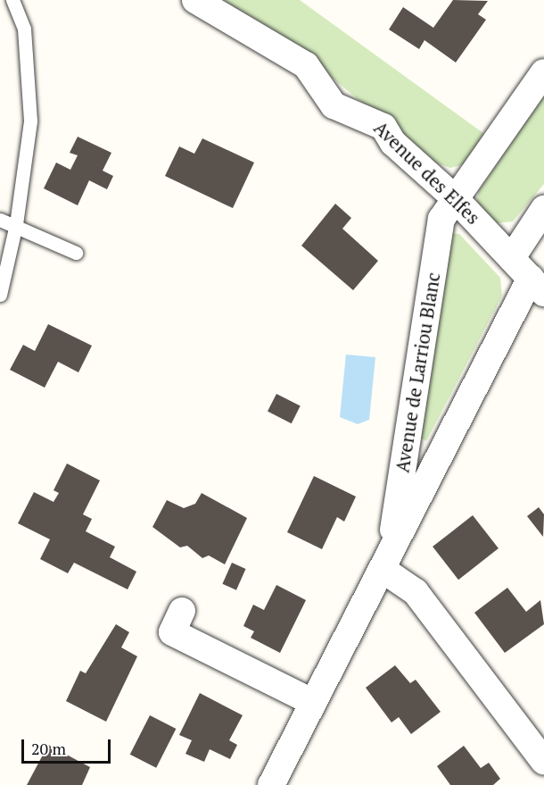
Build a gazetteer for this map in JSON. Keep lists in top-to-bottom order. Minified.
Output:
{"streets":{"street":["Avenue des Elfes","Avenue de Larriou Blanc"]},"crossings":[["Avenue des Elfes","Avenue de Larriou Blanc"]],"scale_bar":"20 m"}
